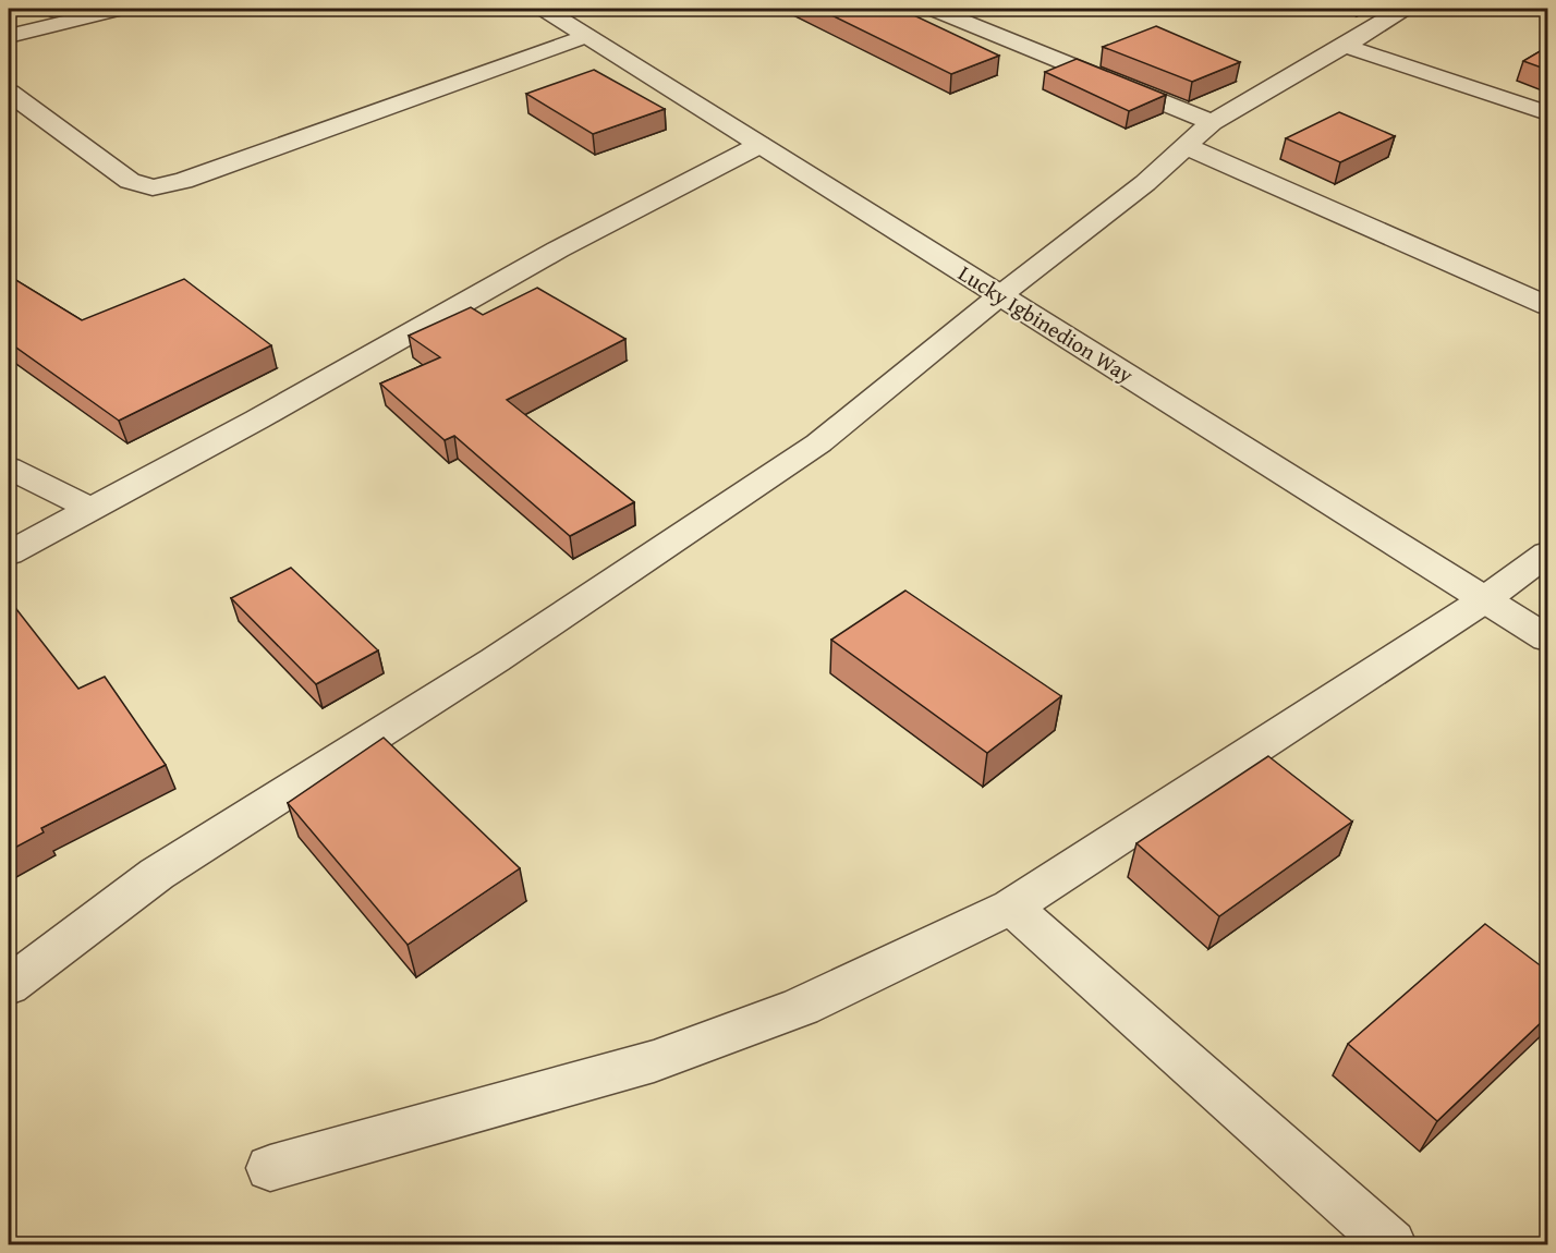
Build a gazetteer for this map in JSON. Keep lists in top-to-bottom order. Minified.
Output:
{"streets":{"street":["Lucky Igbinedion Way"]}}
